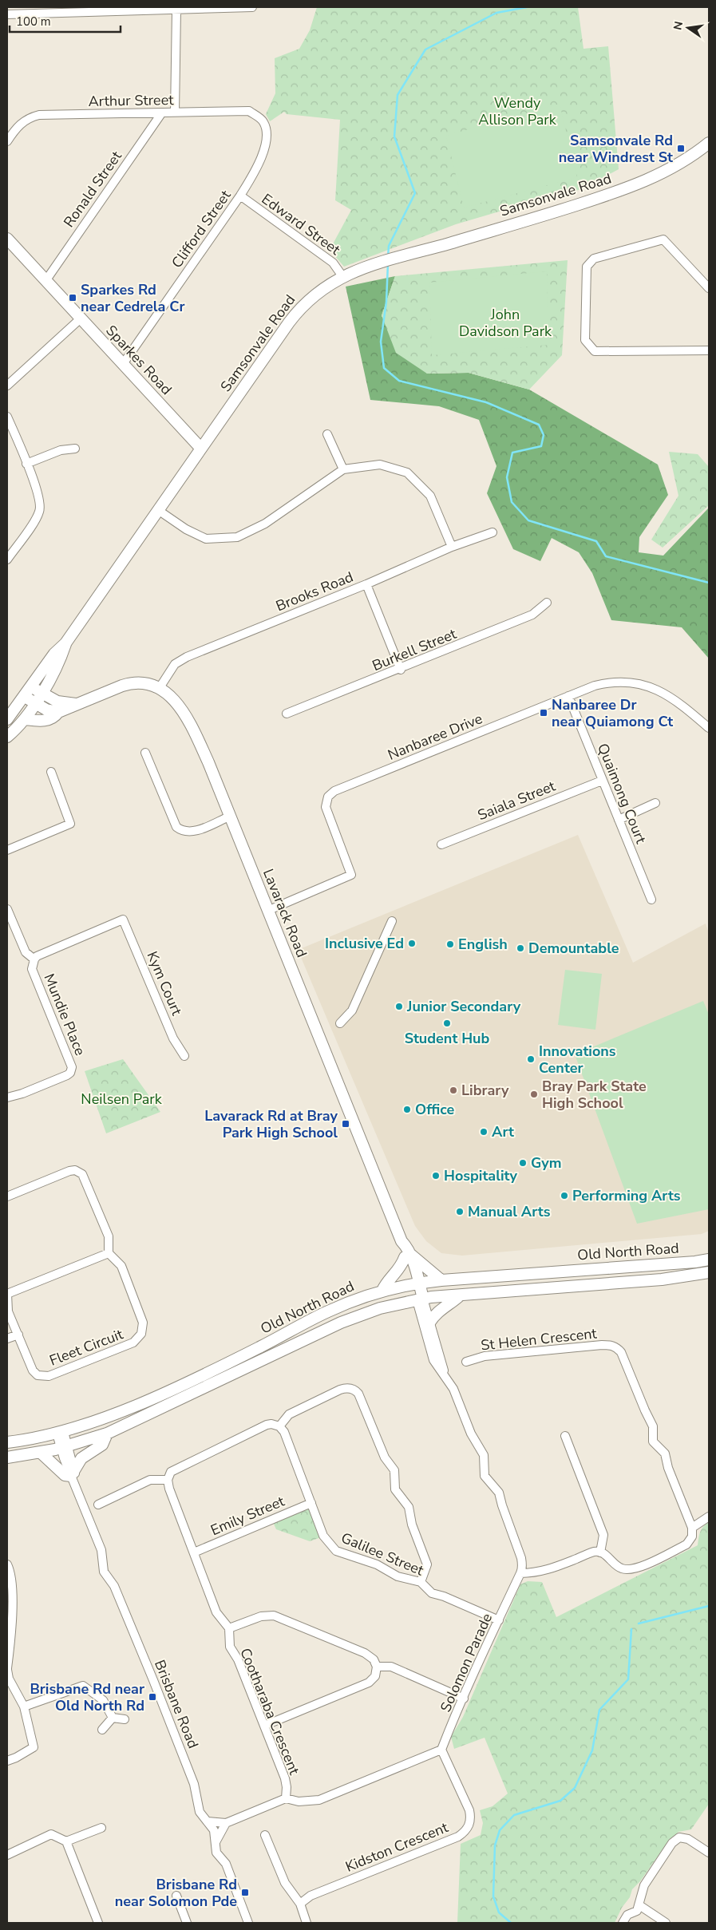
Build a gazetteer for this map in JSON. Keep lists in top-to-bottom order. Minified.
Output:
{"streets":{"main road":["Samsonvale Road","Sparkes Road","Lavarack Road","Old North Road"],"street":["Arthur Street","Ronald Street","Edward Street","Clifford Street","Brooks Road","Burkell Street","Nanbaree Drive","Quaimong Court","Saiala Street","Kym Court","Mundie Place","St Helen Crescent","Fleet Circuit","Emily Street","Galilee Street","Solomon Parade","Brisbane Road","Cootharaba Crescent","Kidston Crescent"]},"crossings":[["Arthur Street","Ronald Street"],["Arthur Street","Clifford Street"],["Ronald Street","Sparkes Road"],["Samsonvale Road","Edward Street"],["Samsonvale Road","Sparkes Road"],["Samsonvale Road","Lavarack Road"],["Edward Street","Clifford Street"],["Clifford Street","Sparkes Road"],["Brooks Road","Lavarack Road"],["Nanbaree Drive","Quaimong Court"],["Nanbaree Drive","Lavarack Road"],["Quaimong Court","Saiala Street"],["Lavarack Road","Old North Road"],["Kym Court","Mundie Place"],["Old North Road","Brisbane Road"],["Emily Street","Galilee Street"],["Galilee Street","Solomon Parade"],["Solomon Parade","Kidston Crescent"]],"parks":["Wendy Allison Park","John Davidson Park","Neilsen Park"],"places":{"transit":["Samsonvale Rd near Windrest St","Sparkes Rd near Cedrela Cr","Nanbaree Dr near Quiamong Ct","Lavarack Rd at Bray Park High School","Brisbane Rd near Old North Rd","Brisbane Rd near Solomon Pde"],"other":["Inclusive Ed","English","Demountable","Junior Secondary","Student Hub","Innovations Center","Library","Bray Park State High School","Office","Art","Gym","Hospitality","Performing Arts","Manual Arts"]},"scale_bar":"100 m","north":"left"}
